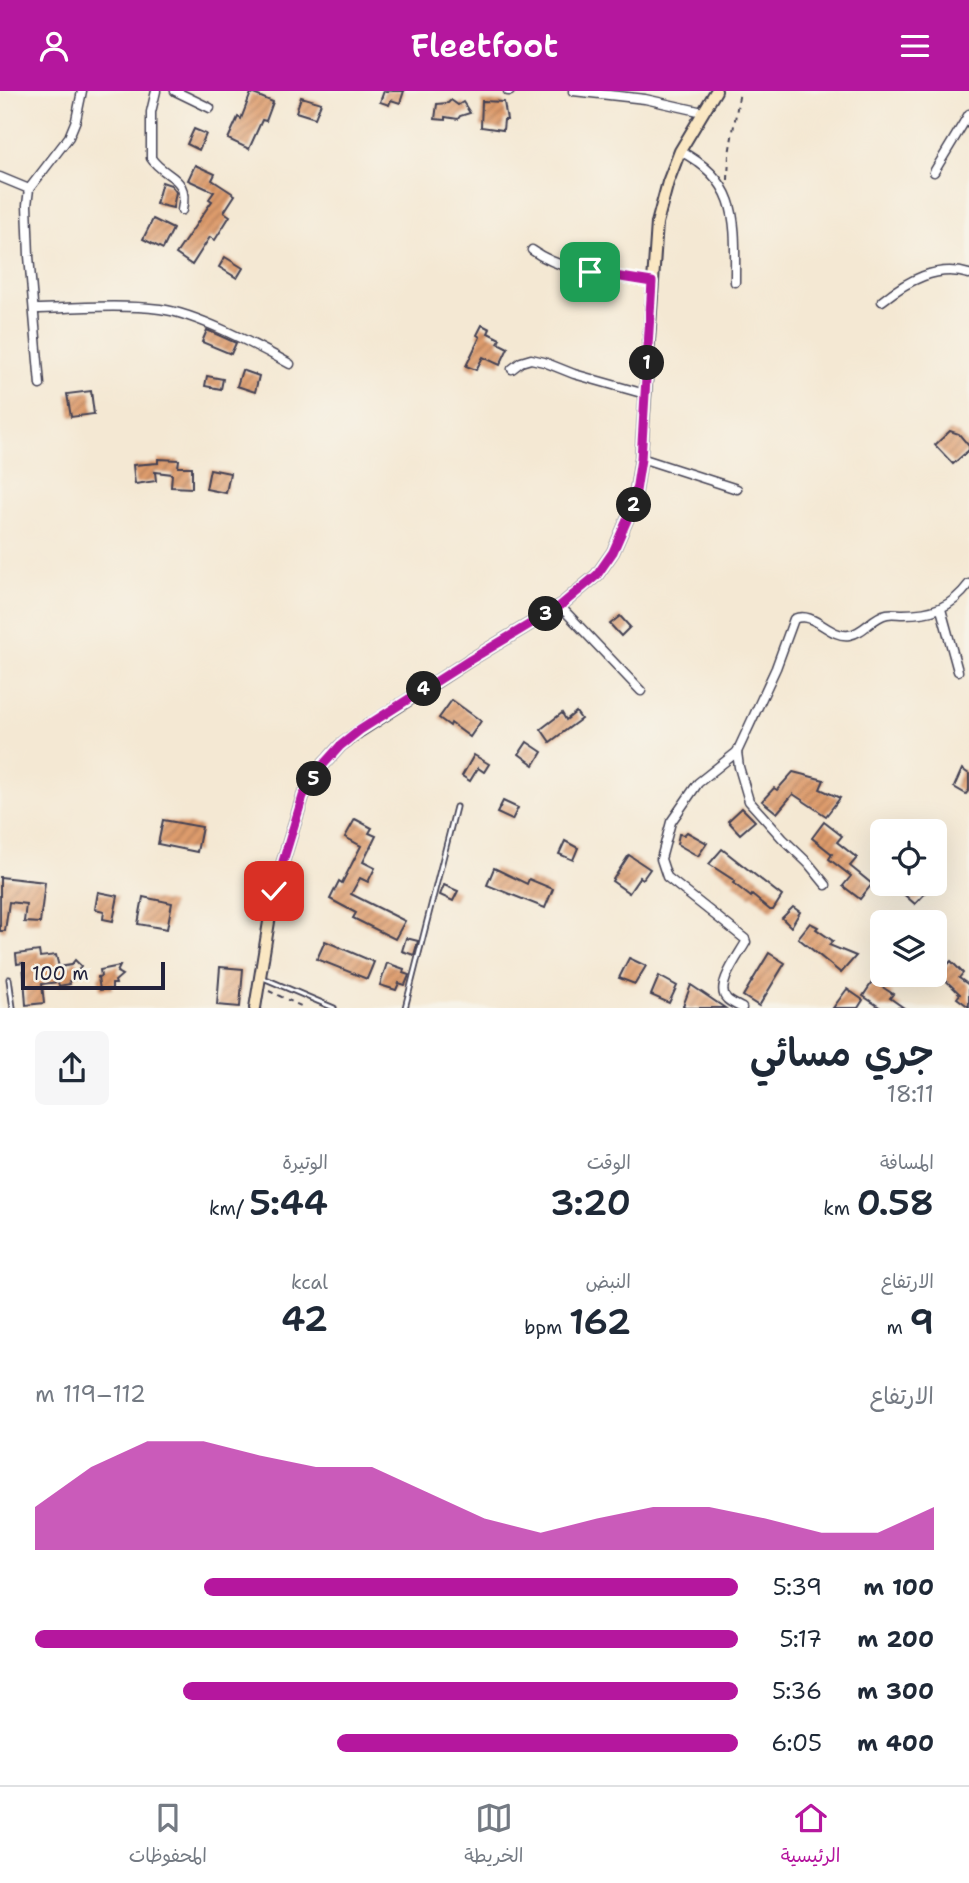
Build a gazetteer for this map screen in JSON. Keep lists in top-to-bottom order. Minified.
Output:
{"scale_bar":"100 m","page":{"header":"Fleetfoot","pins":["1","2","3","4","5"],"scale":"100 m","heading":["جري مسائي","18:11"],"stats":[["المسافة","0.58 km"],["الوقت","3:20"],["الوتيرة","5:44 /km"],["الارتفاع","9 m"],["النبض","162 bpm"],["kcal","42"]],"chart":["الارتفاع","112–119 m"],"list":[{"name":"100 m","note":"5:39"},{"name":"200 m","note":"5:17"},{"name":"300 m","note":"5:36"},{"name":"400 m","note":"6:05"}],"tabs":["الرئيسية","الخريطة","المحفوظات"]}}
